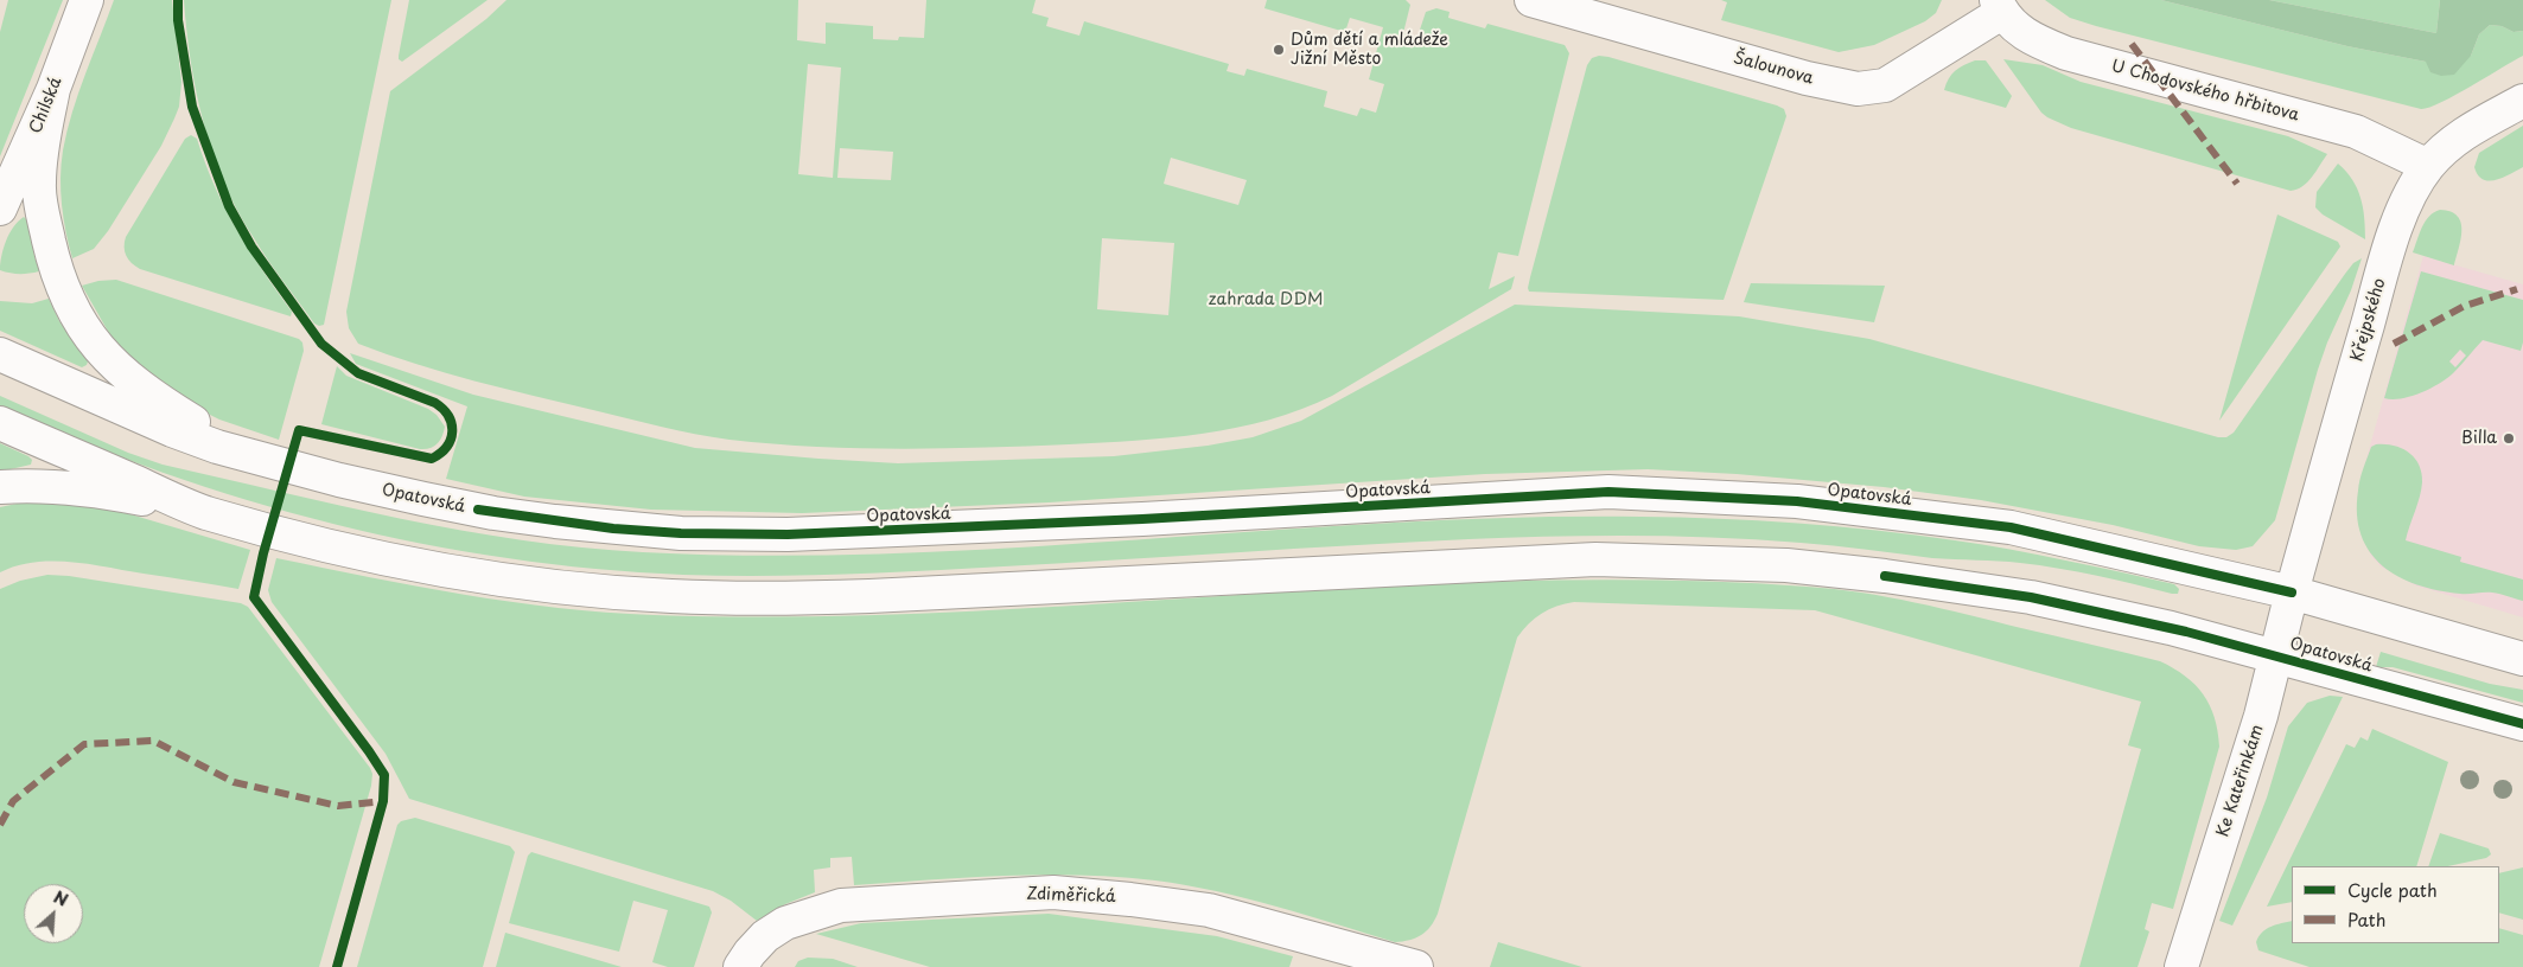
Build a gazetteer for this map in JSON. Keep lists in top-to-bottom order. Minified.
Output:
{"streets":{"main road":["Šalounova","U Chodovského hřbitova","Chilská","Křejpského","Opatovská","Ke Kateřinkám","Zdiměřická"]},"crossings":[["Šalounova","U Chodovského hřbitova"],["U Chodovského hřbitova","Křejpského"],["Křejpského","Opatovská"],["Křejpského","Ke Kateřinkám"],["Opatovská","Ke Kateřinkám"]],"parks":["zahrada DDM"],"places":["Dům dětí a mládeže Jižní Město","Billa"],"legend":["Cycle path","Path"],"north":"top right"}
